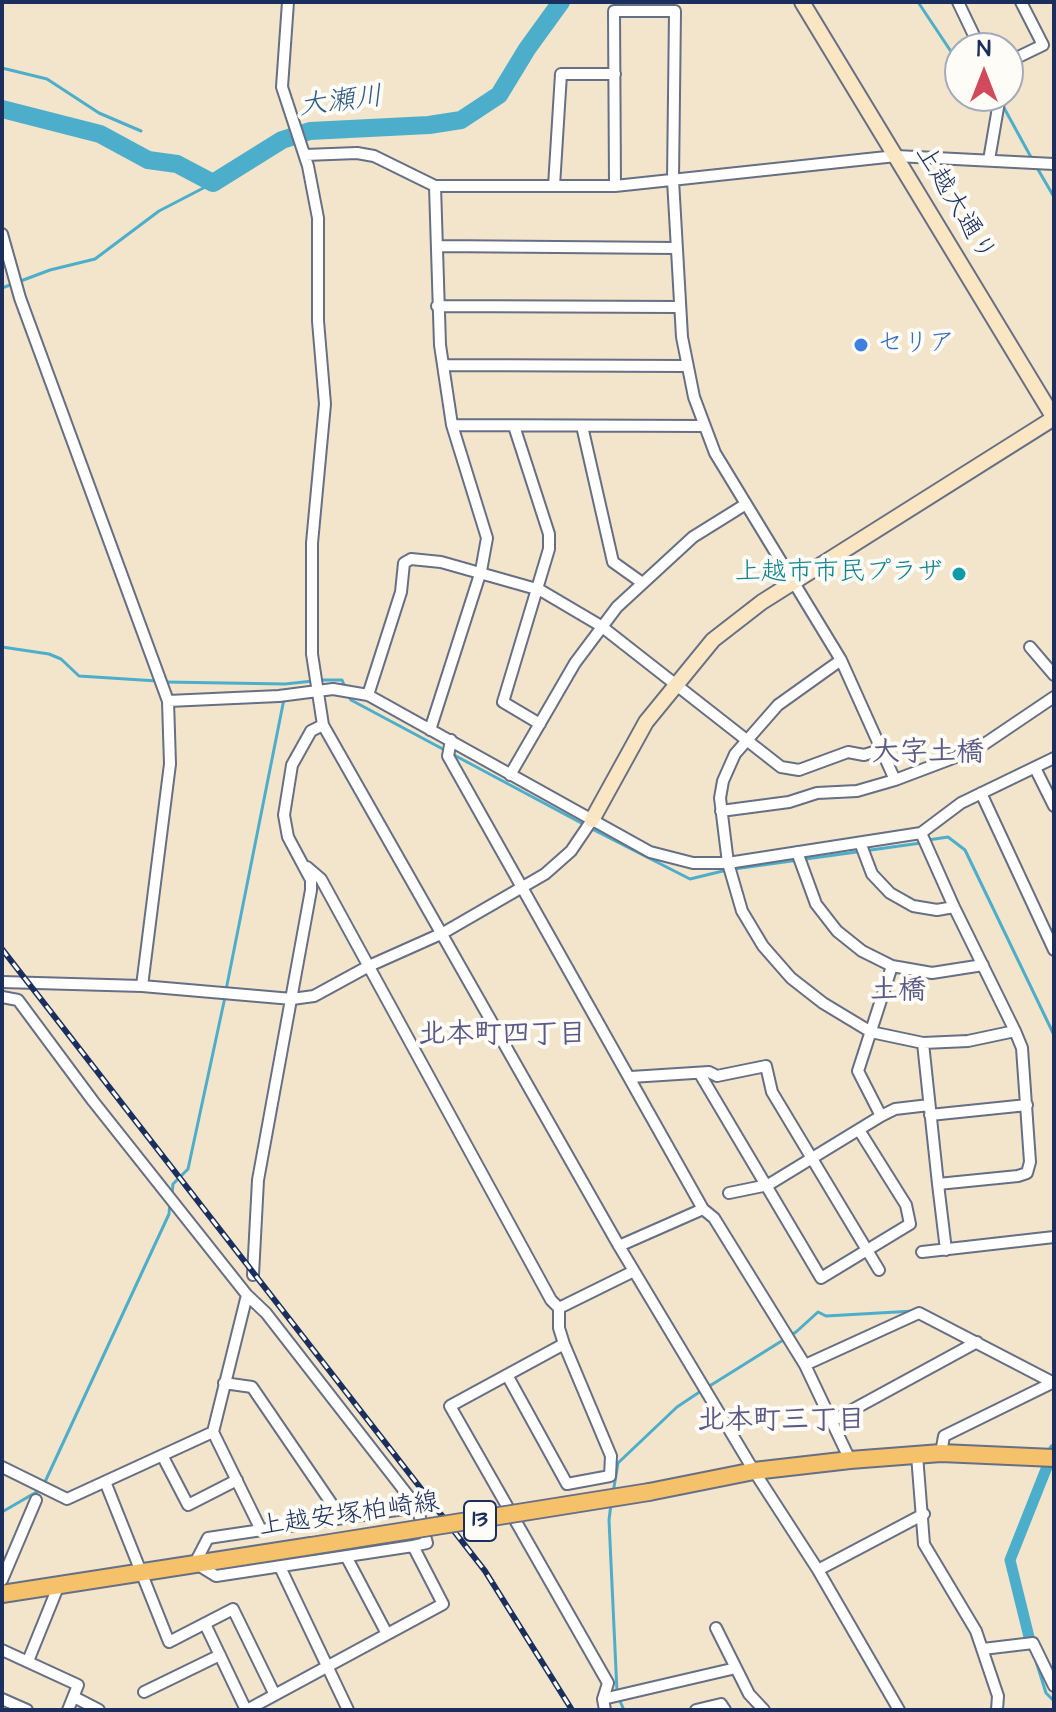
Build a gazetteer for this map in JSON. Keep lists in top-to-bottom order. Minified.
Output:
{"streets":{"main road":["上越安塚柏崎線","13"],"street":["上越大通り"]},"districts":["大字土橋","土橋","北本町四丁目","北本町三丁目"],"water":["大瀬川"],"places":["セリア","上越市市民プラザ"],"north":"top"}
